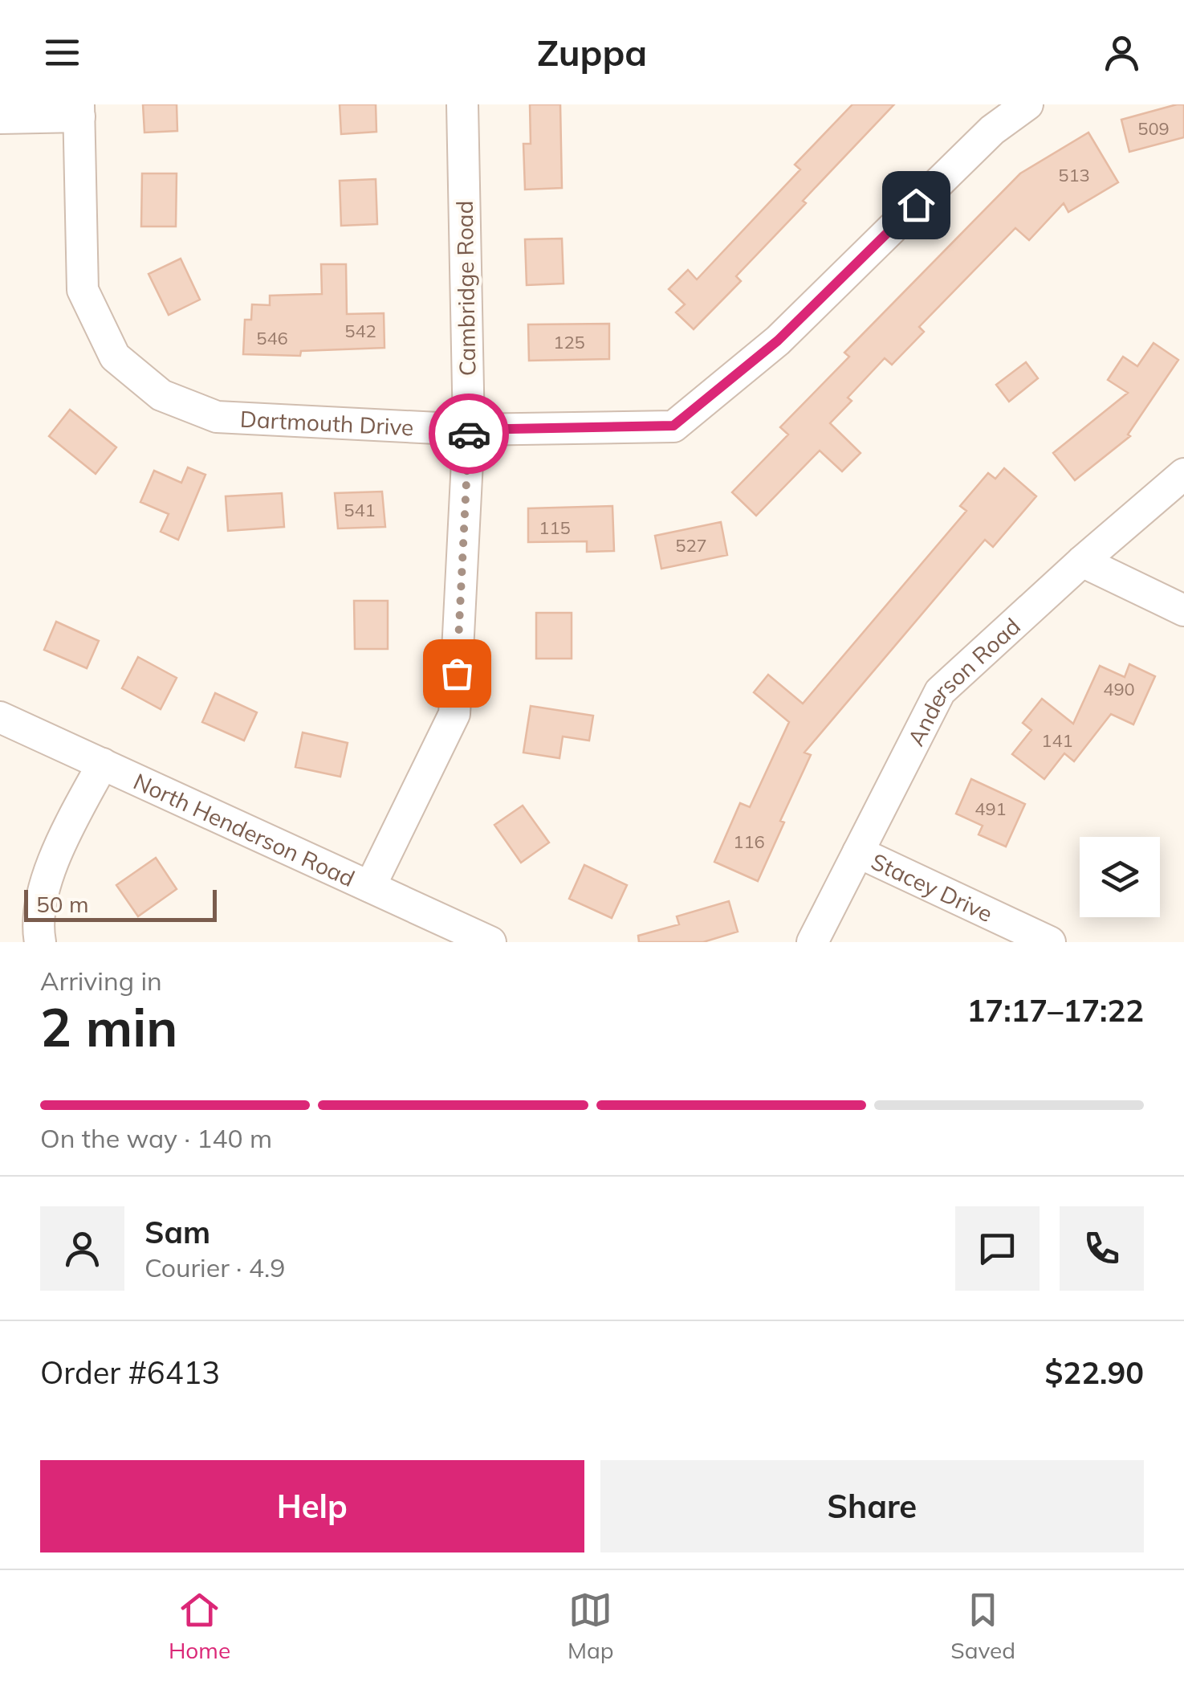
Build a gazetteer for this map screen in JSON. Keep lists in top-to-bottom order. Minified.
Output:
{"streets":{"street":["Cambridge Road","Dartmouth Drive","Anderson Road","North Henderson Road","Stacey Drive"]},"crossings":[["Cambridge Road","Dartmouth Drive"],["Cambridge Road","North Henderson Road"],["Anderson Road","Stacey Drive"]],"house_numbers":["509","513","542","546","125","541","115","527","490","141","491","116"],"scale_bar":"50 m","page":{"header":"Zuppa","scale":"50 m","heading":["2 min","Arriving in","17:17–17:22"],"panel":["Sam","Courier · 4.9","Order #6413","$22.90"],"bar":"On the way · 140 m","buttons":["Help","Share"],"tabs":["Home","Map","Saved"]}}
